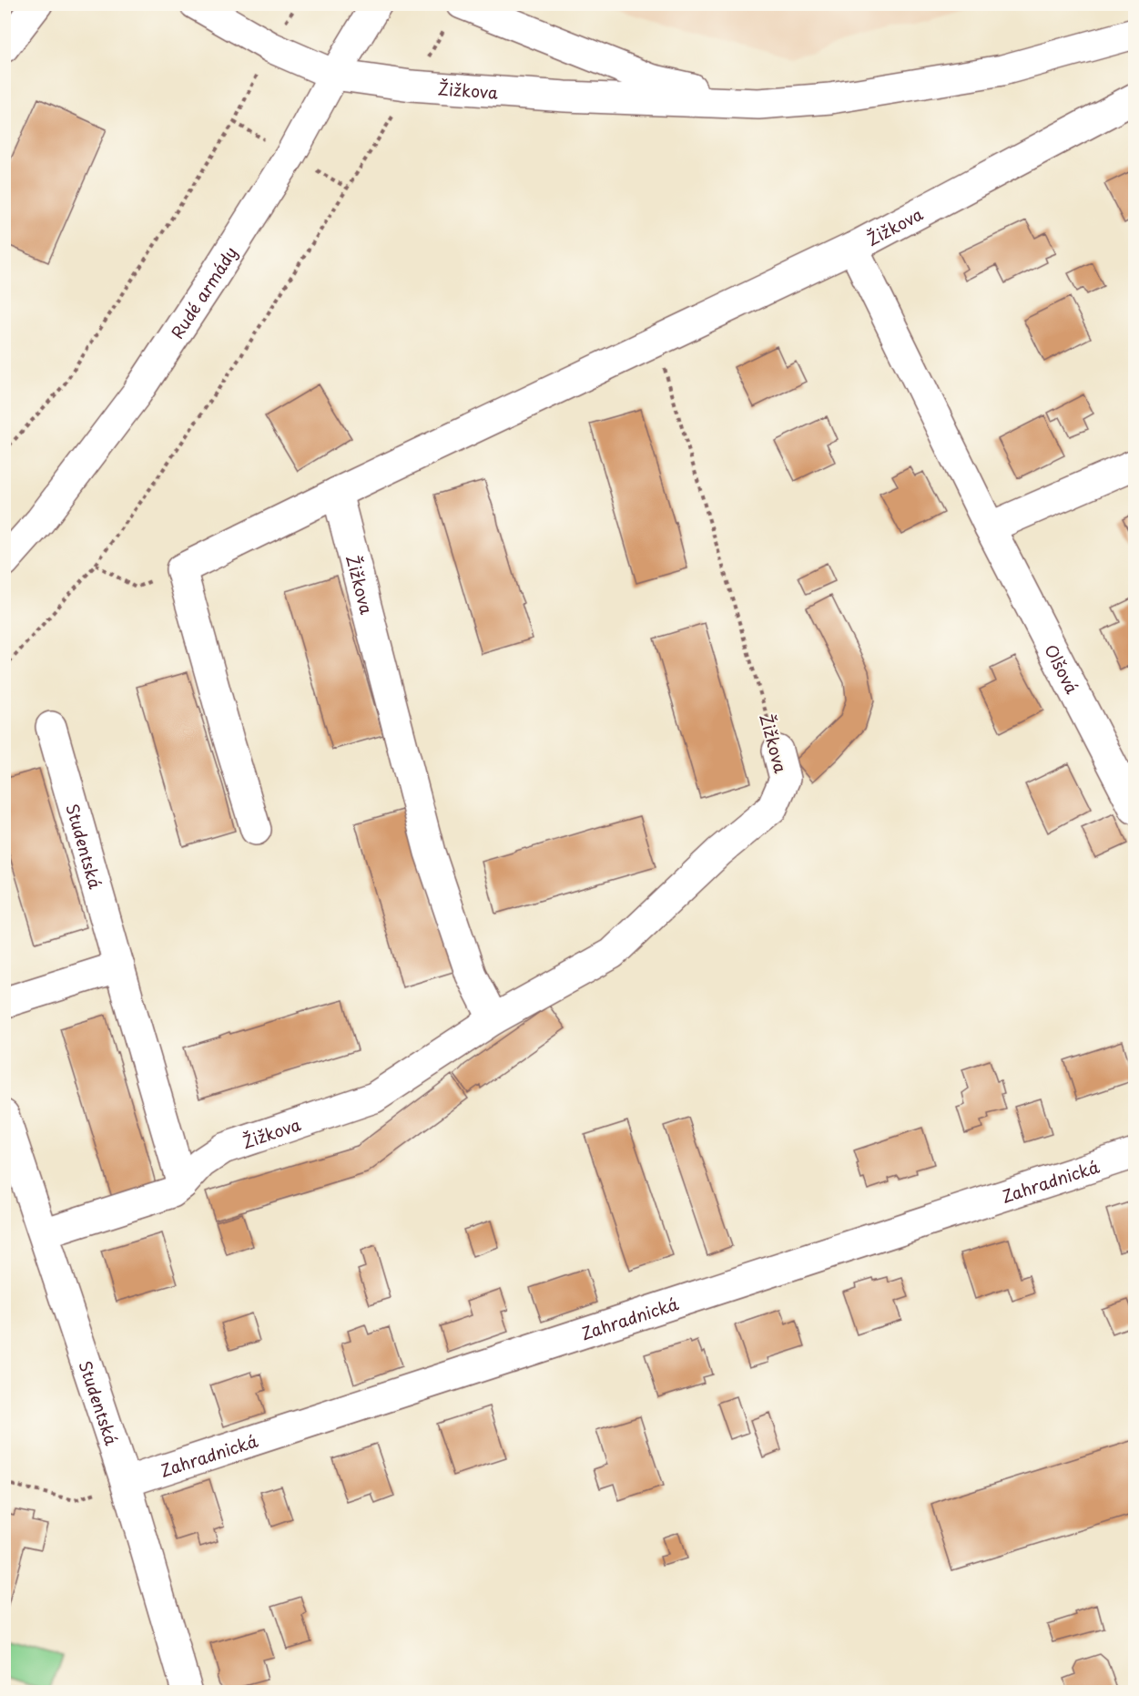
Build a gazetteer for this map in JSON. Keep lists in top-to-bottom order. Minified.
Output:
{"streets":{"street":["Žižkova","Rudé armády","Olšová","Studentská","Zahradnická"]},"crossings":[["Žižkova","Rudé armády"],["Žižkova","Olšová"],["Žižkova","Studentská"],["Studentská","Zahradnická"]]}
